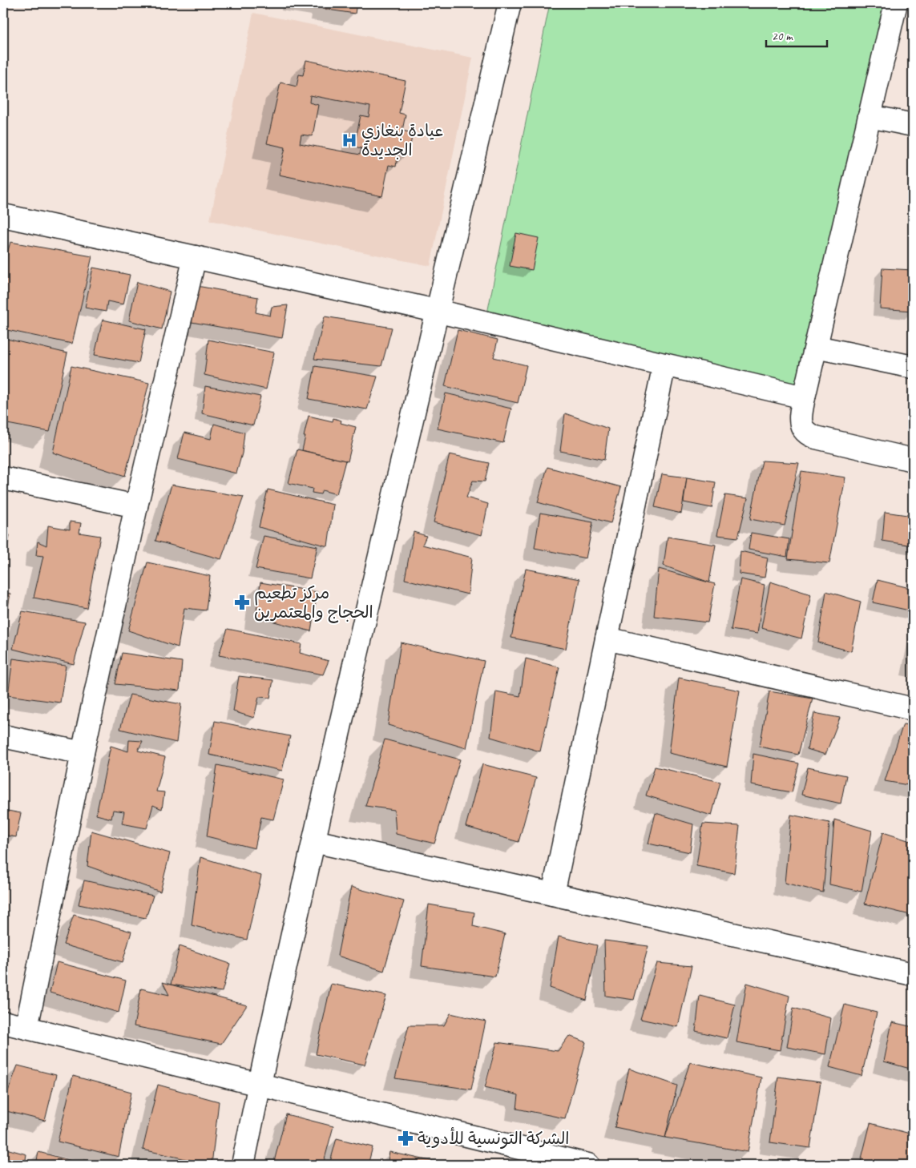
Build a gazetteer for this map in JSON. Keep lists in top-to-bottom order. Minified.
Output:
{"places":{"hospital":["عيادة بنغازي الجديدة"],"pharmacy":["مركز تطعيم الحجاج والمعتمرين","الشركة التونسية للأدوية"]},"scale_bar":"20 m"}
